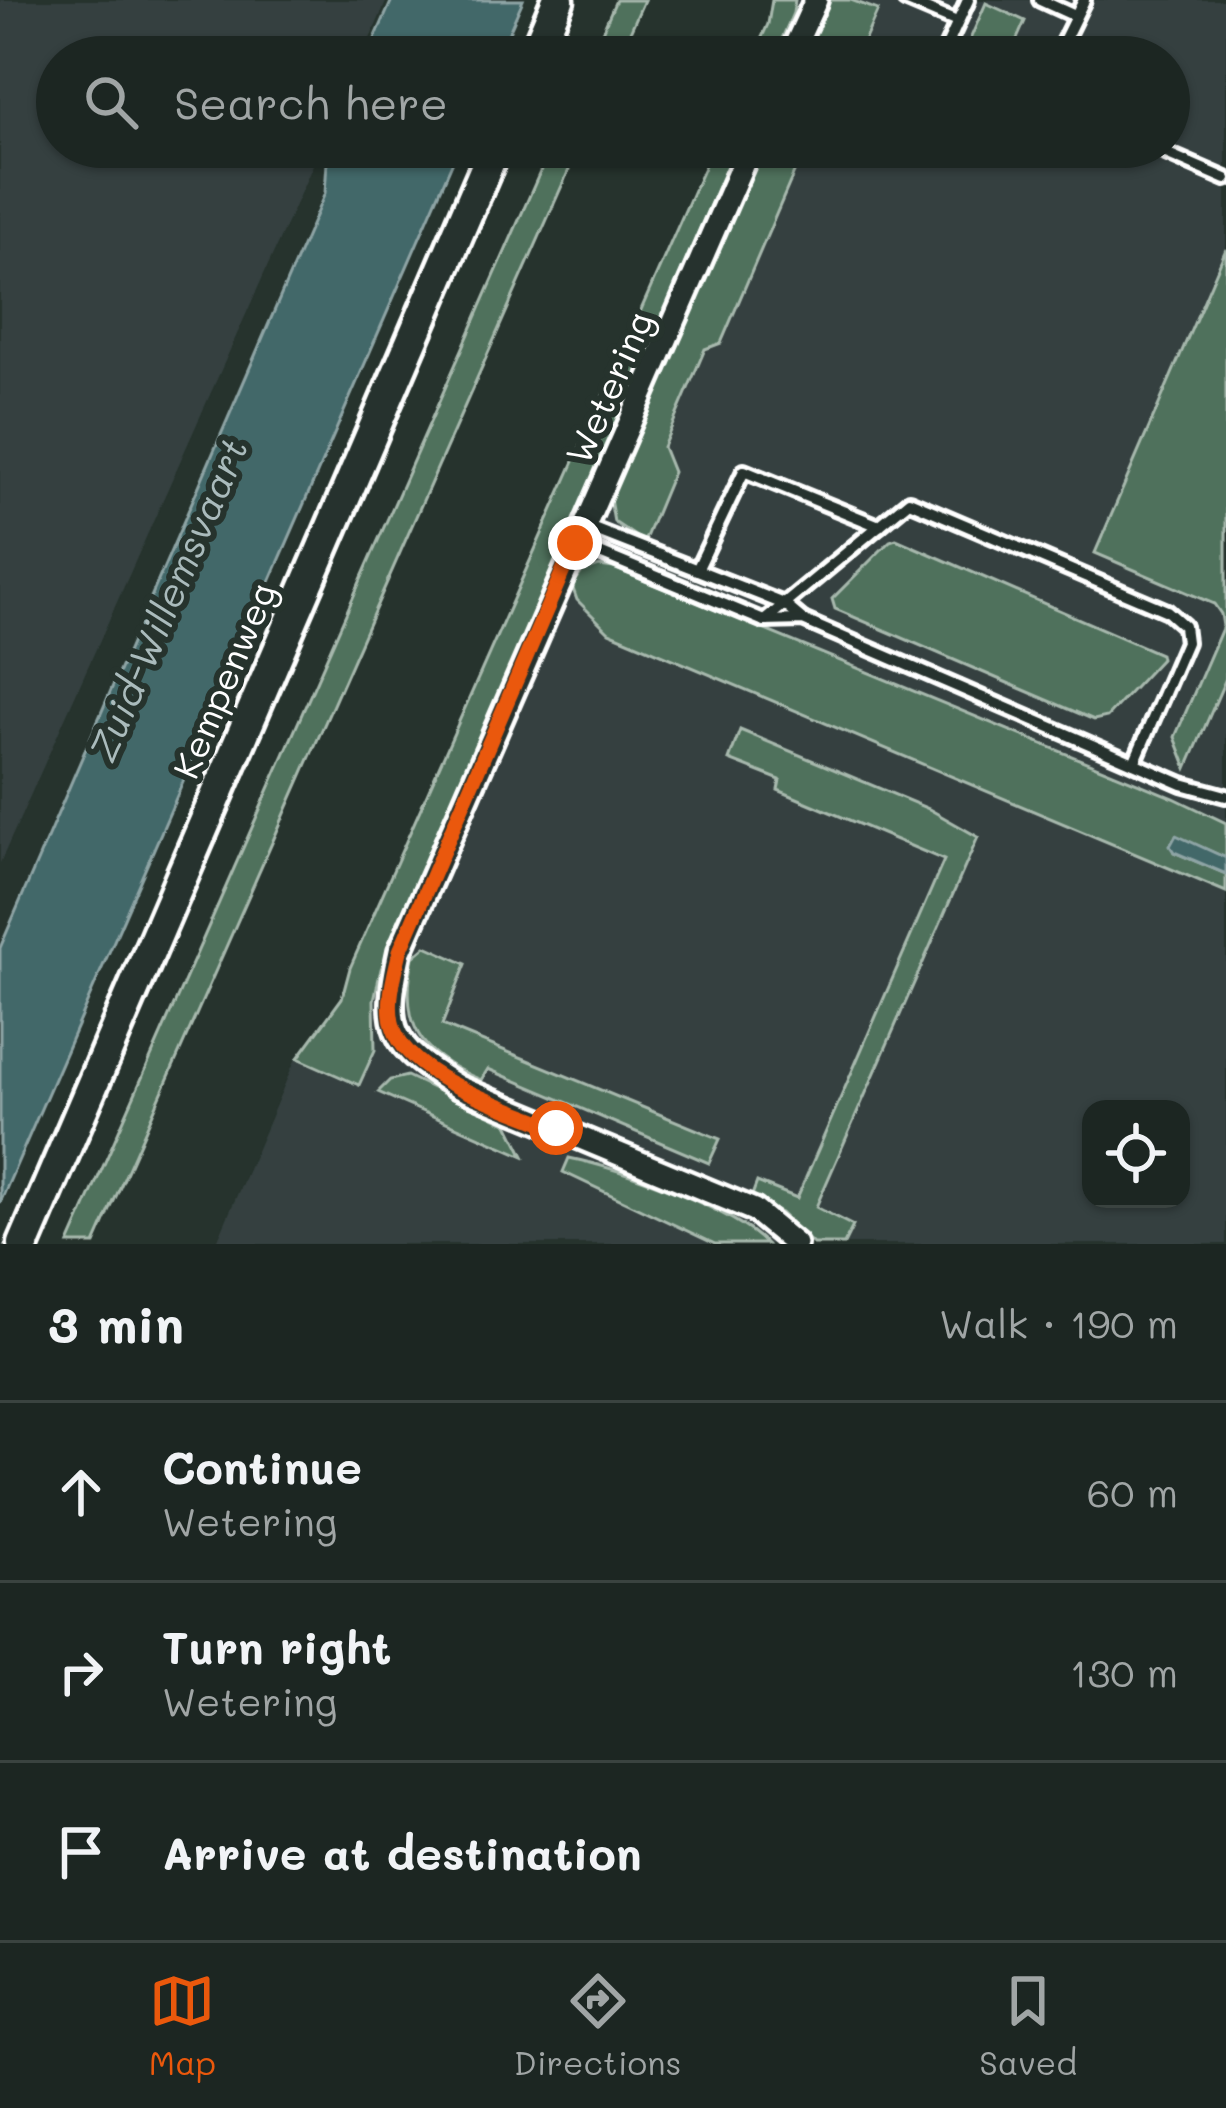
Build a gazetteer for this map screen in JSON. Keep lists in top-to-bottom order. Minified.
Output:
{"streets":{"main road":["Kempenweg"],"street":["Wetering"]},"water":["Zuid-Willemsvaart"],"page":{"search":"Search here","heading":["3 min","Walk · 190 m"],"list":[["Continue","Wetering","60 m"],["Turn right","Wetering","130 m"],"Arrive at destination"],"nav":["Map","Directions","Saved"]}}
